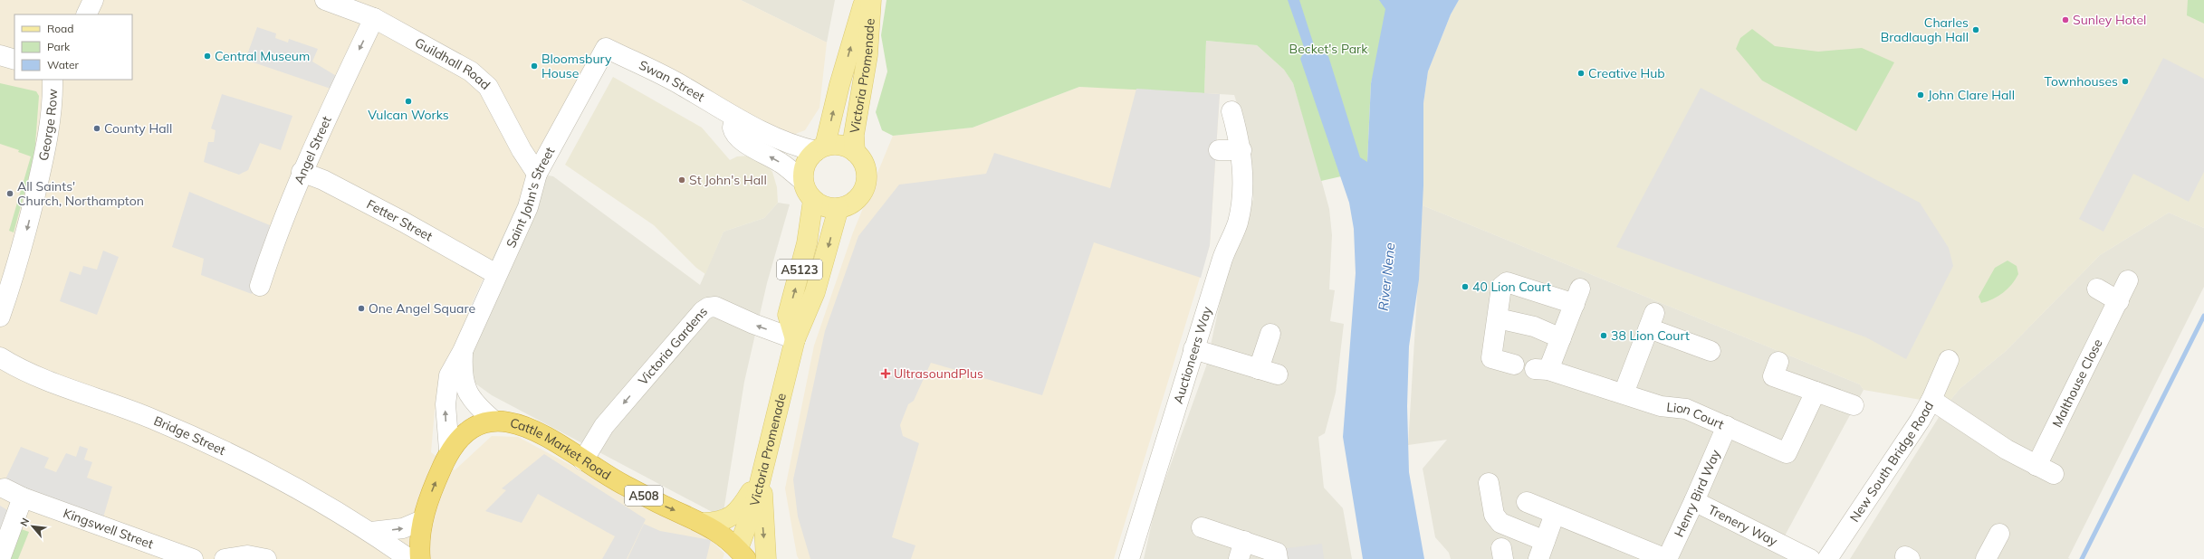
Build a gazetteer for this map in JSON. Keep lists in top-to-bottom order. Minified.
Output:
{"streets":{"highway":["Saint John's Street","Cattle Market Road","A508"],"main road":["Victoria Promenade","A5123"],"street":["Guildhall Road","Swan Street","George Row","Angel Street","Fetter Street","Victoria Gardens","Auctioneers Way","Malthouse Close","Lion Court","Bridge Street","New South Bridge Road","Henry Bird Way","Trenery Way","Kingswell Street"]},"crossings":[["Guildhall Road","Angel Street"],["Guildhall Road","Saint John's Street"],["Victoria Promenade","Swan Street"],["Victoria Promenade","A5123"],["Victoria Promenade","Victoria Gardens"],["Victoria Promenade","Cattle Market Road"],["Swan Street","Saint John's Street"],["Swan Street","A5123"],["Angel Street","Fetter Street"],["Saint John's Street","Fetter Street"],["Saint John's Street","Cattle Market Road"],["A5123","Victoria Gardens"],["A5123","Cattle Market Road"],["Victoria Gardens","Cattle Market Road"],["Malthouse Close","New South Bridge Road"],["Lion Court","Henry Bird Way"],["Henry Bird Way","Trenery Way"]],"one_way":["George Row","Angel Street","Victoria Gardens","Cattle Market Road"],"water":["River Nene"],"parks":["Becket's Park"],"places":{"other":["Sunley Hotel","Charles Bradlaugh Hall","Central Museum","Bloomsbury House","Creative Hub","Townhouses","John Clare Hall","Vulcan Works","County Hall","St John's Hall","All Saints' Church, Northampton","40 Lion Court","One Angel Square","38 Lion Court"],"health":["UltrasoundPlus"]},"legend":["Road","Park","Water"],"north":"top left"}
